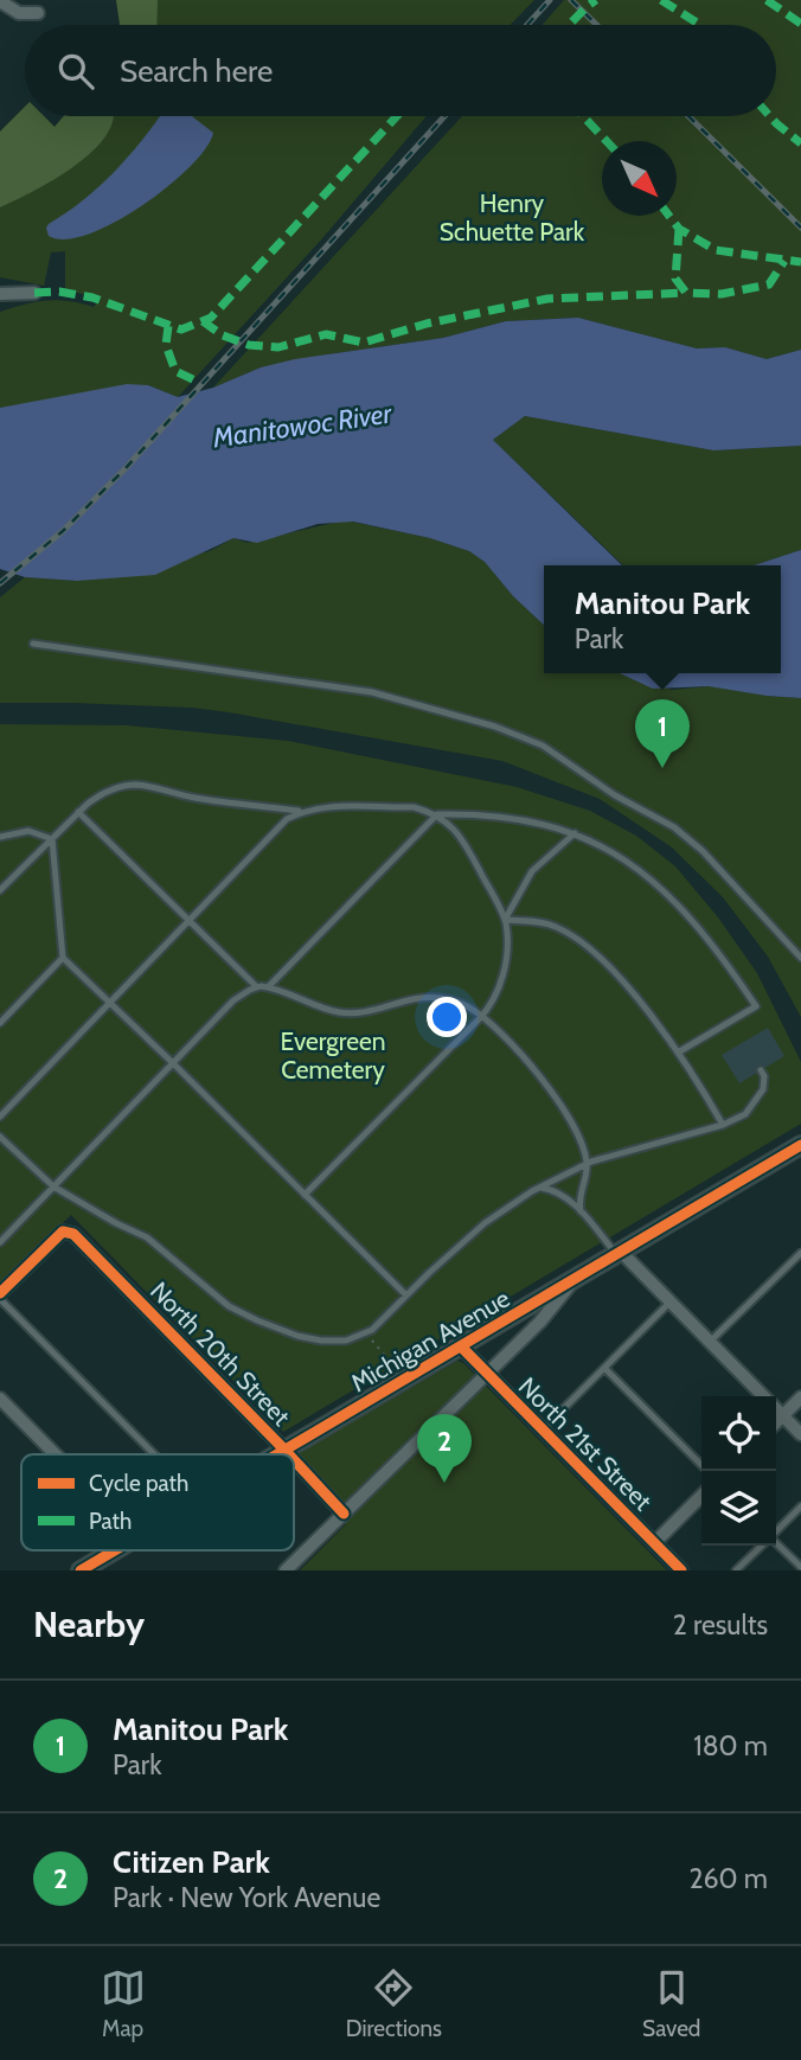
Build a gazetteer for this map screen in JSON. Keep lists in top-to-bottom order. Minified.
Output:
{"streets":{"street":["Michigan Avenue","North 20th Street","North 21st Street"]},"crossings":[["Michigan Avenue","North 20th Street"],["Michigan Avenue","North 21st Street"]],"water":["Manitowoc River"],"parks":["Henry Schuette Park","Evergreen Cemetery"],"legend":["Cycle path","Path"],"north":"bottom right","page":{"search":"Search here","popup":["Manitou Park","Park"],"pins":["1","2"],"heading":["Nearby","2 results"],"list":[{"mark":"1","name":"Manitou Park","note":"Park","value":"180 m"},{"mark":"2","name":"Citizen Park","note":"Park · New York Avenue","value":"260 m"}],"nav":["Map","Directions","Saved"]}}
